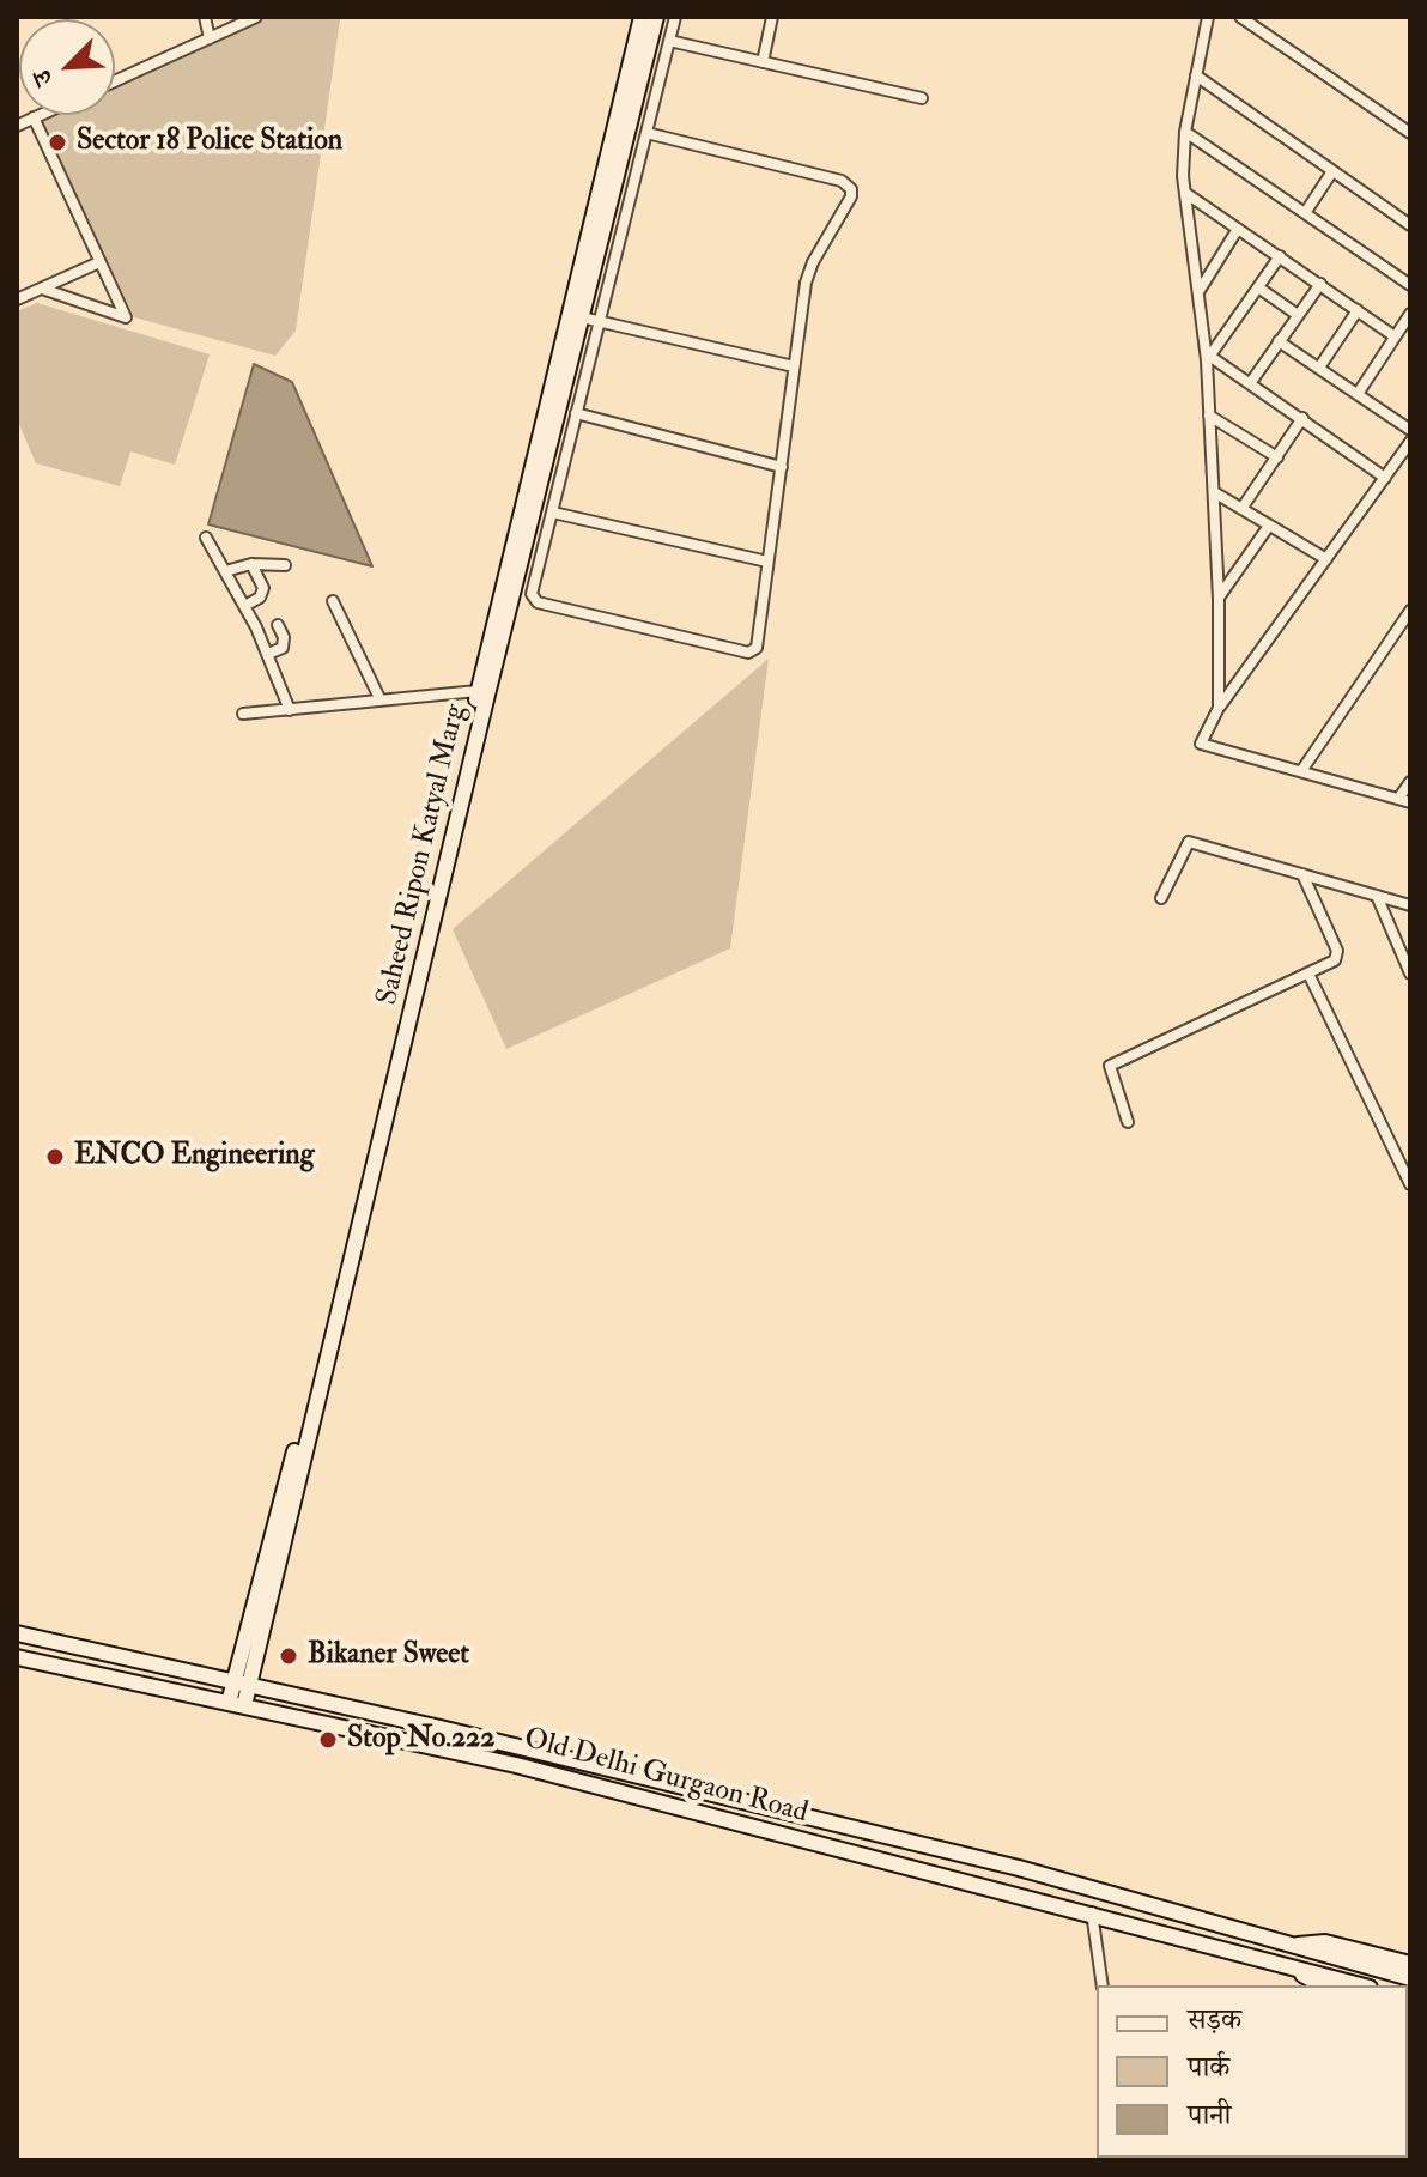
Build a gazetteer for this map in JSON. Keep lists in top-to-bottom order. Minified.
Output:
{"streets":{"main road":["Saheed Ripon Katyal Marg","Old Delhi Gurgaon Road"]},"crossings":[["Saheed Ripon Katyal Marg","Old Delhi Gurgaon Road"]],"places":["Sector 18 Police Station","ENCO Engineering","Bikaner Sweet","Stop No.222"],"legend":["सड़क","पार्क","पानी"],"north":"bottom left"}
